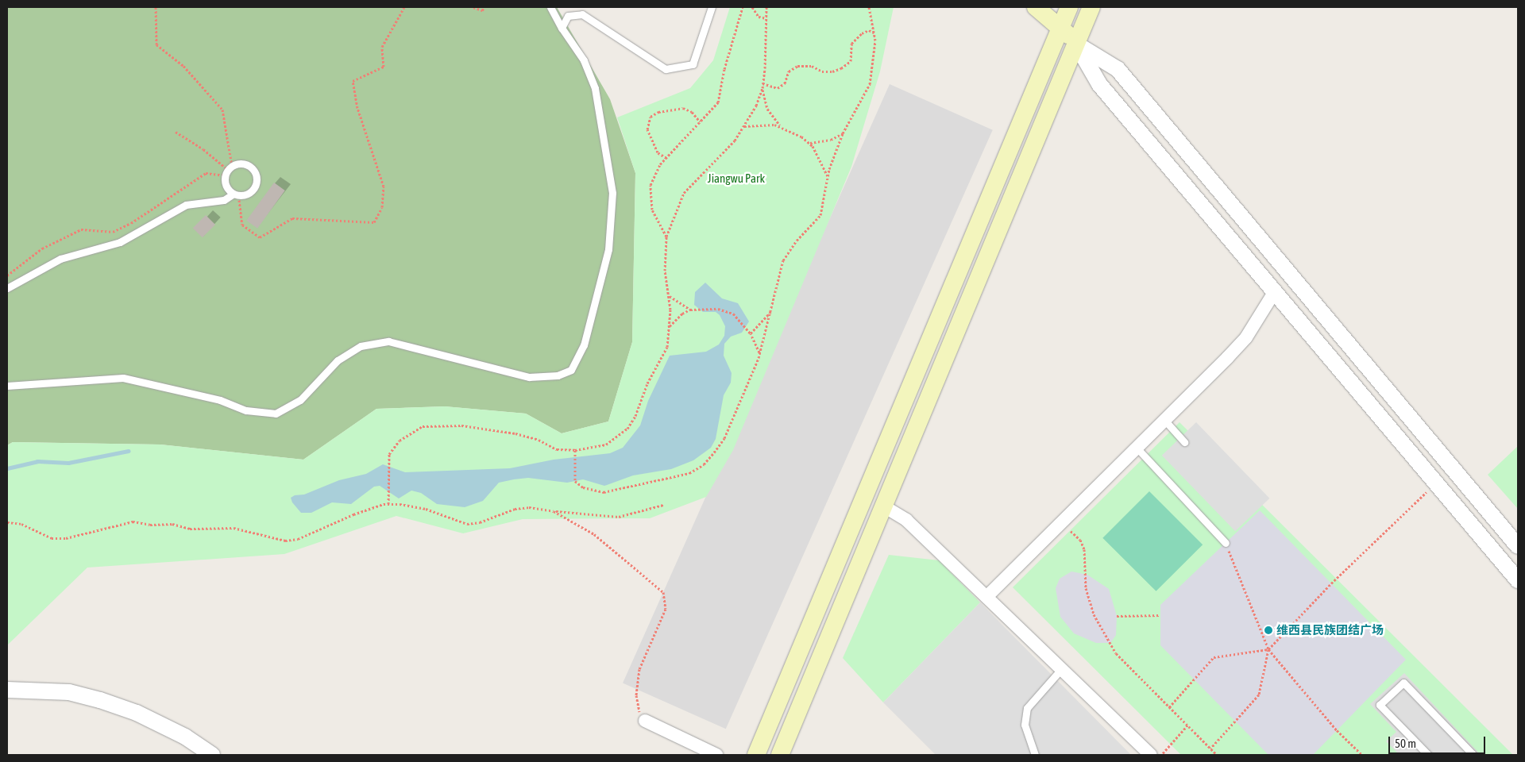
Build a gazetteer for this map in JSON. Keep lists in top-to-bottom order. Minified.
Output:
{"parks":["Jiangwu Park"],"places":["维西县民族团结广场"],"scale_bar":"50 m"}
